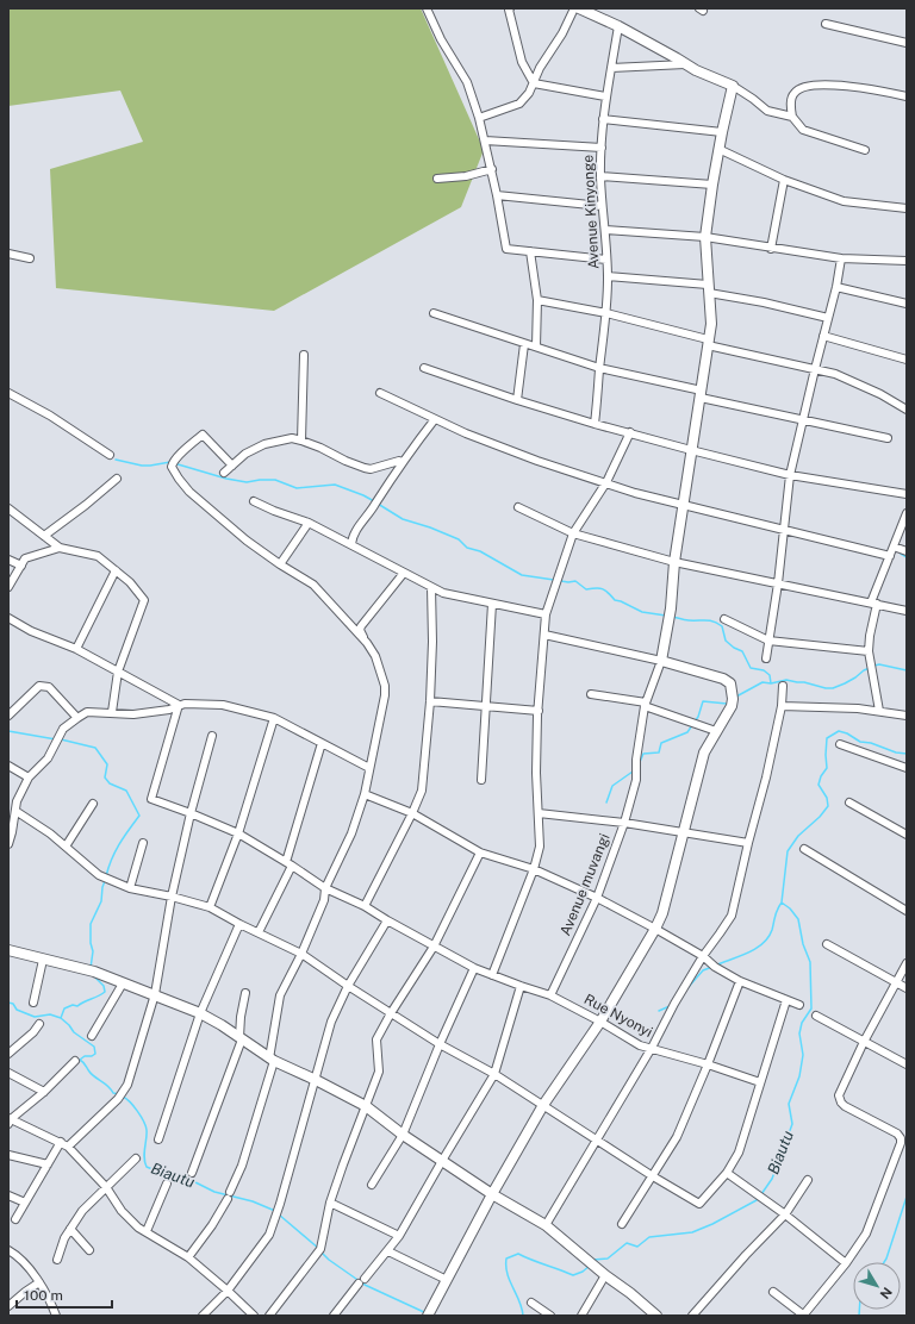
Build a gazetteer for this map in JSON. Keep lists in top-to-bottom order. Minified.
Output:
{"streets":{"street":["Avenue Kinyonge","Avenue muvangi","Rue Nyonyi"]},"crossings":[["Avenue muvangi","Rue Nyonyi"]],"water":["Biautu"],"scale_bar":"100 m","north":"bottom right"}
